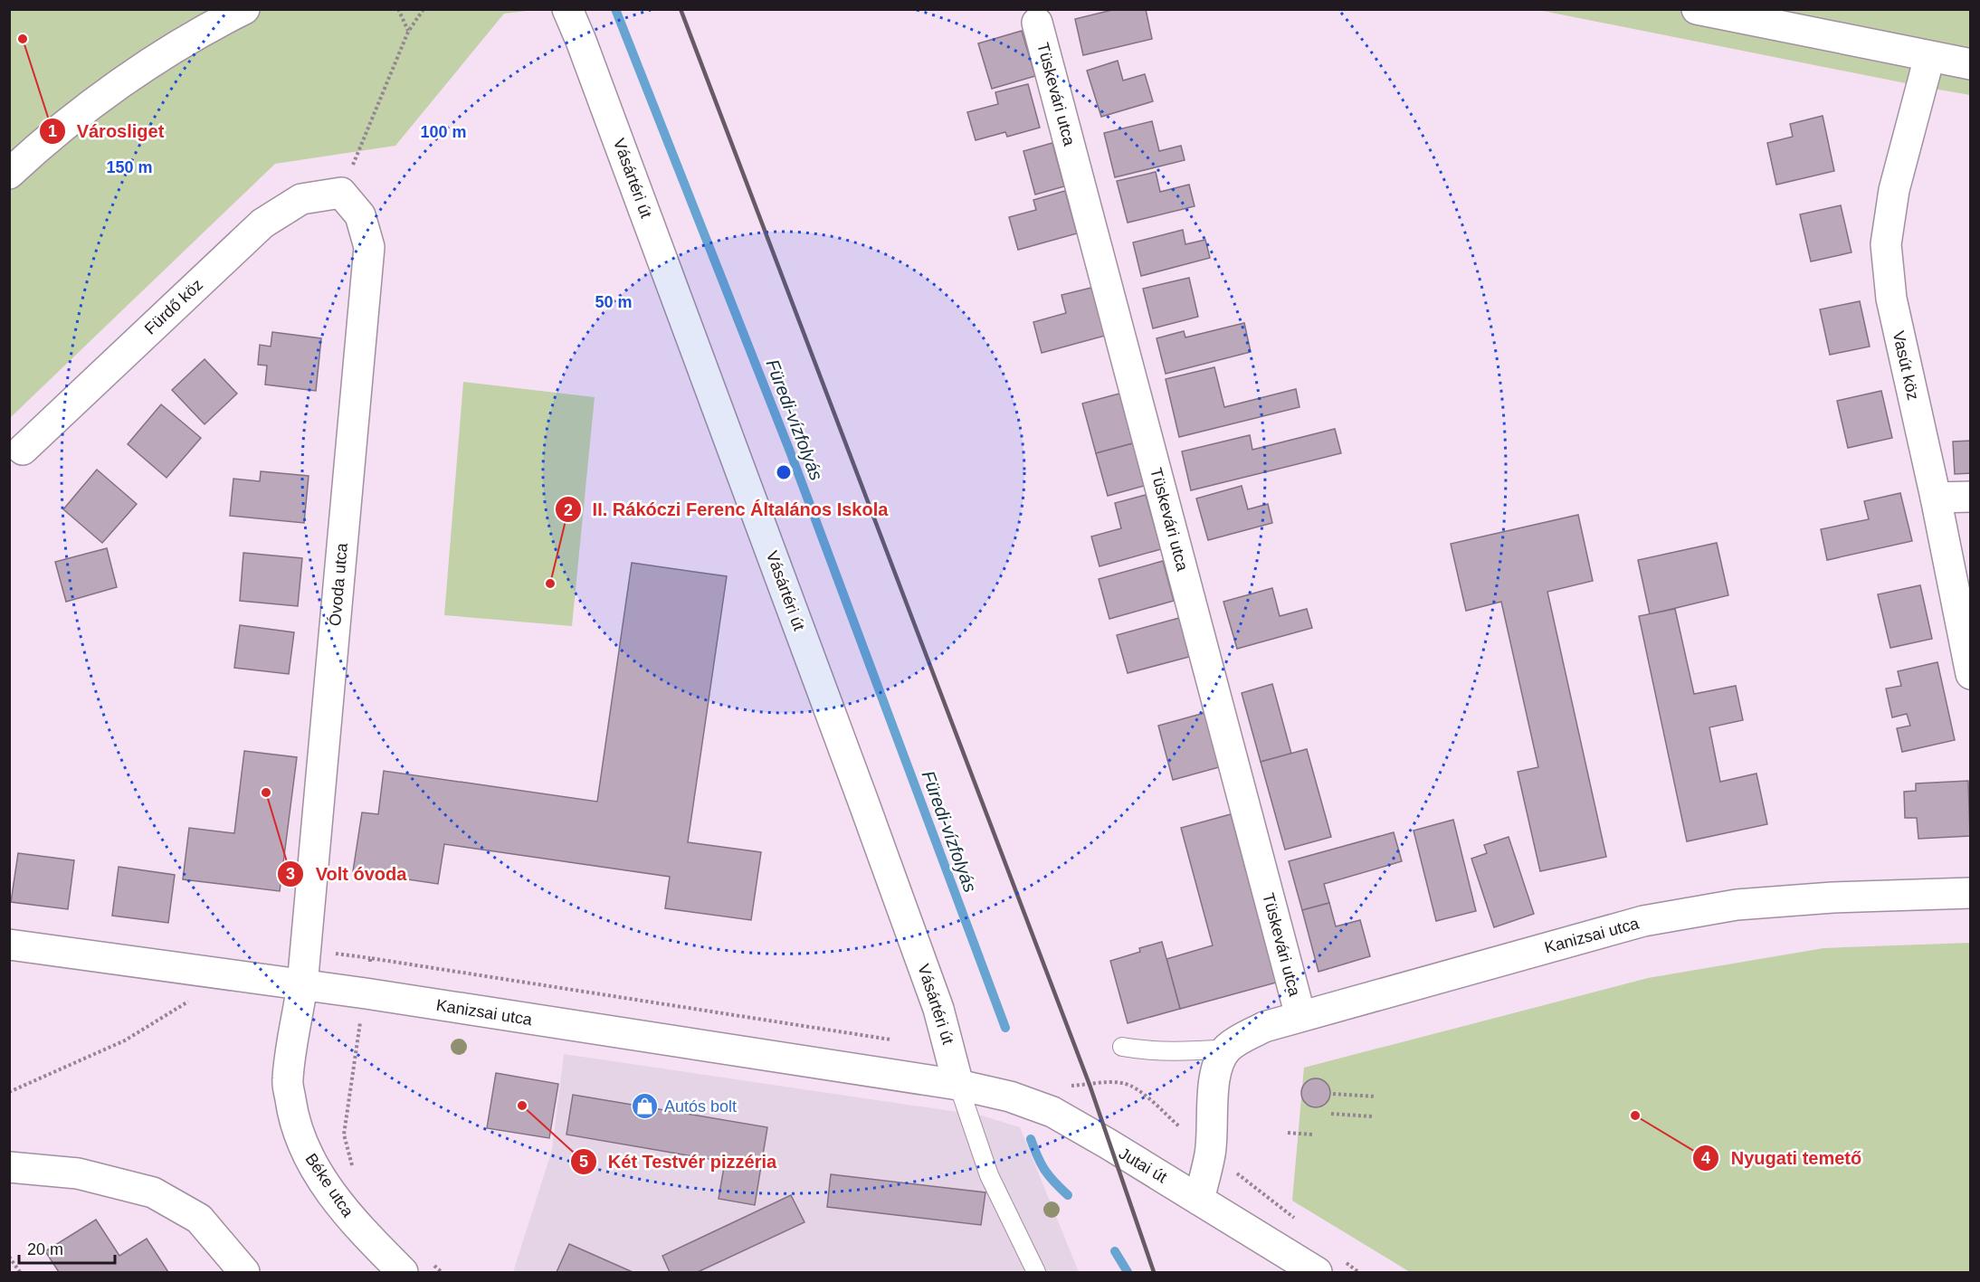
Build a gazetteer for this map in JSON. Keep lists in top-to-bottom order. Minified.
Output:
{"streets":{"street":["Tüskevári utca","Vásártéri út","Fürdő köz","Vasút köz","Óvoda utca","Kanizsai utca","Jutai út","Béke utca"]},"crossings":[["Tüskevári utca","Kanizsai utca"],["Vásártéri út","Kanizsai utca"],["Vásártéri út","Jutai út"],["Fürdő köz","Óvoda utca"],["Óvoda utca","Kanizsai utca"],["Óvoda utca","Béke utca"],["Kanizsai utca","Jutai út"],["Kanizsai utca","Béke utca"]],"water":["Füredi-vízfolyás"],"places":{"other":["Városliget","II. Rákóczi Ferenc Általános Iskola","Volt óvoda","Két Testvér pizzéria","Nyugati temető"],"shop":["Autós bolt"]},"scale_bar":"20 m","rings":["100 m","150 m","50 m"]}
